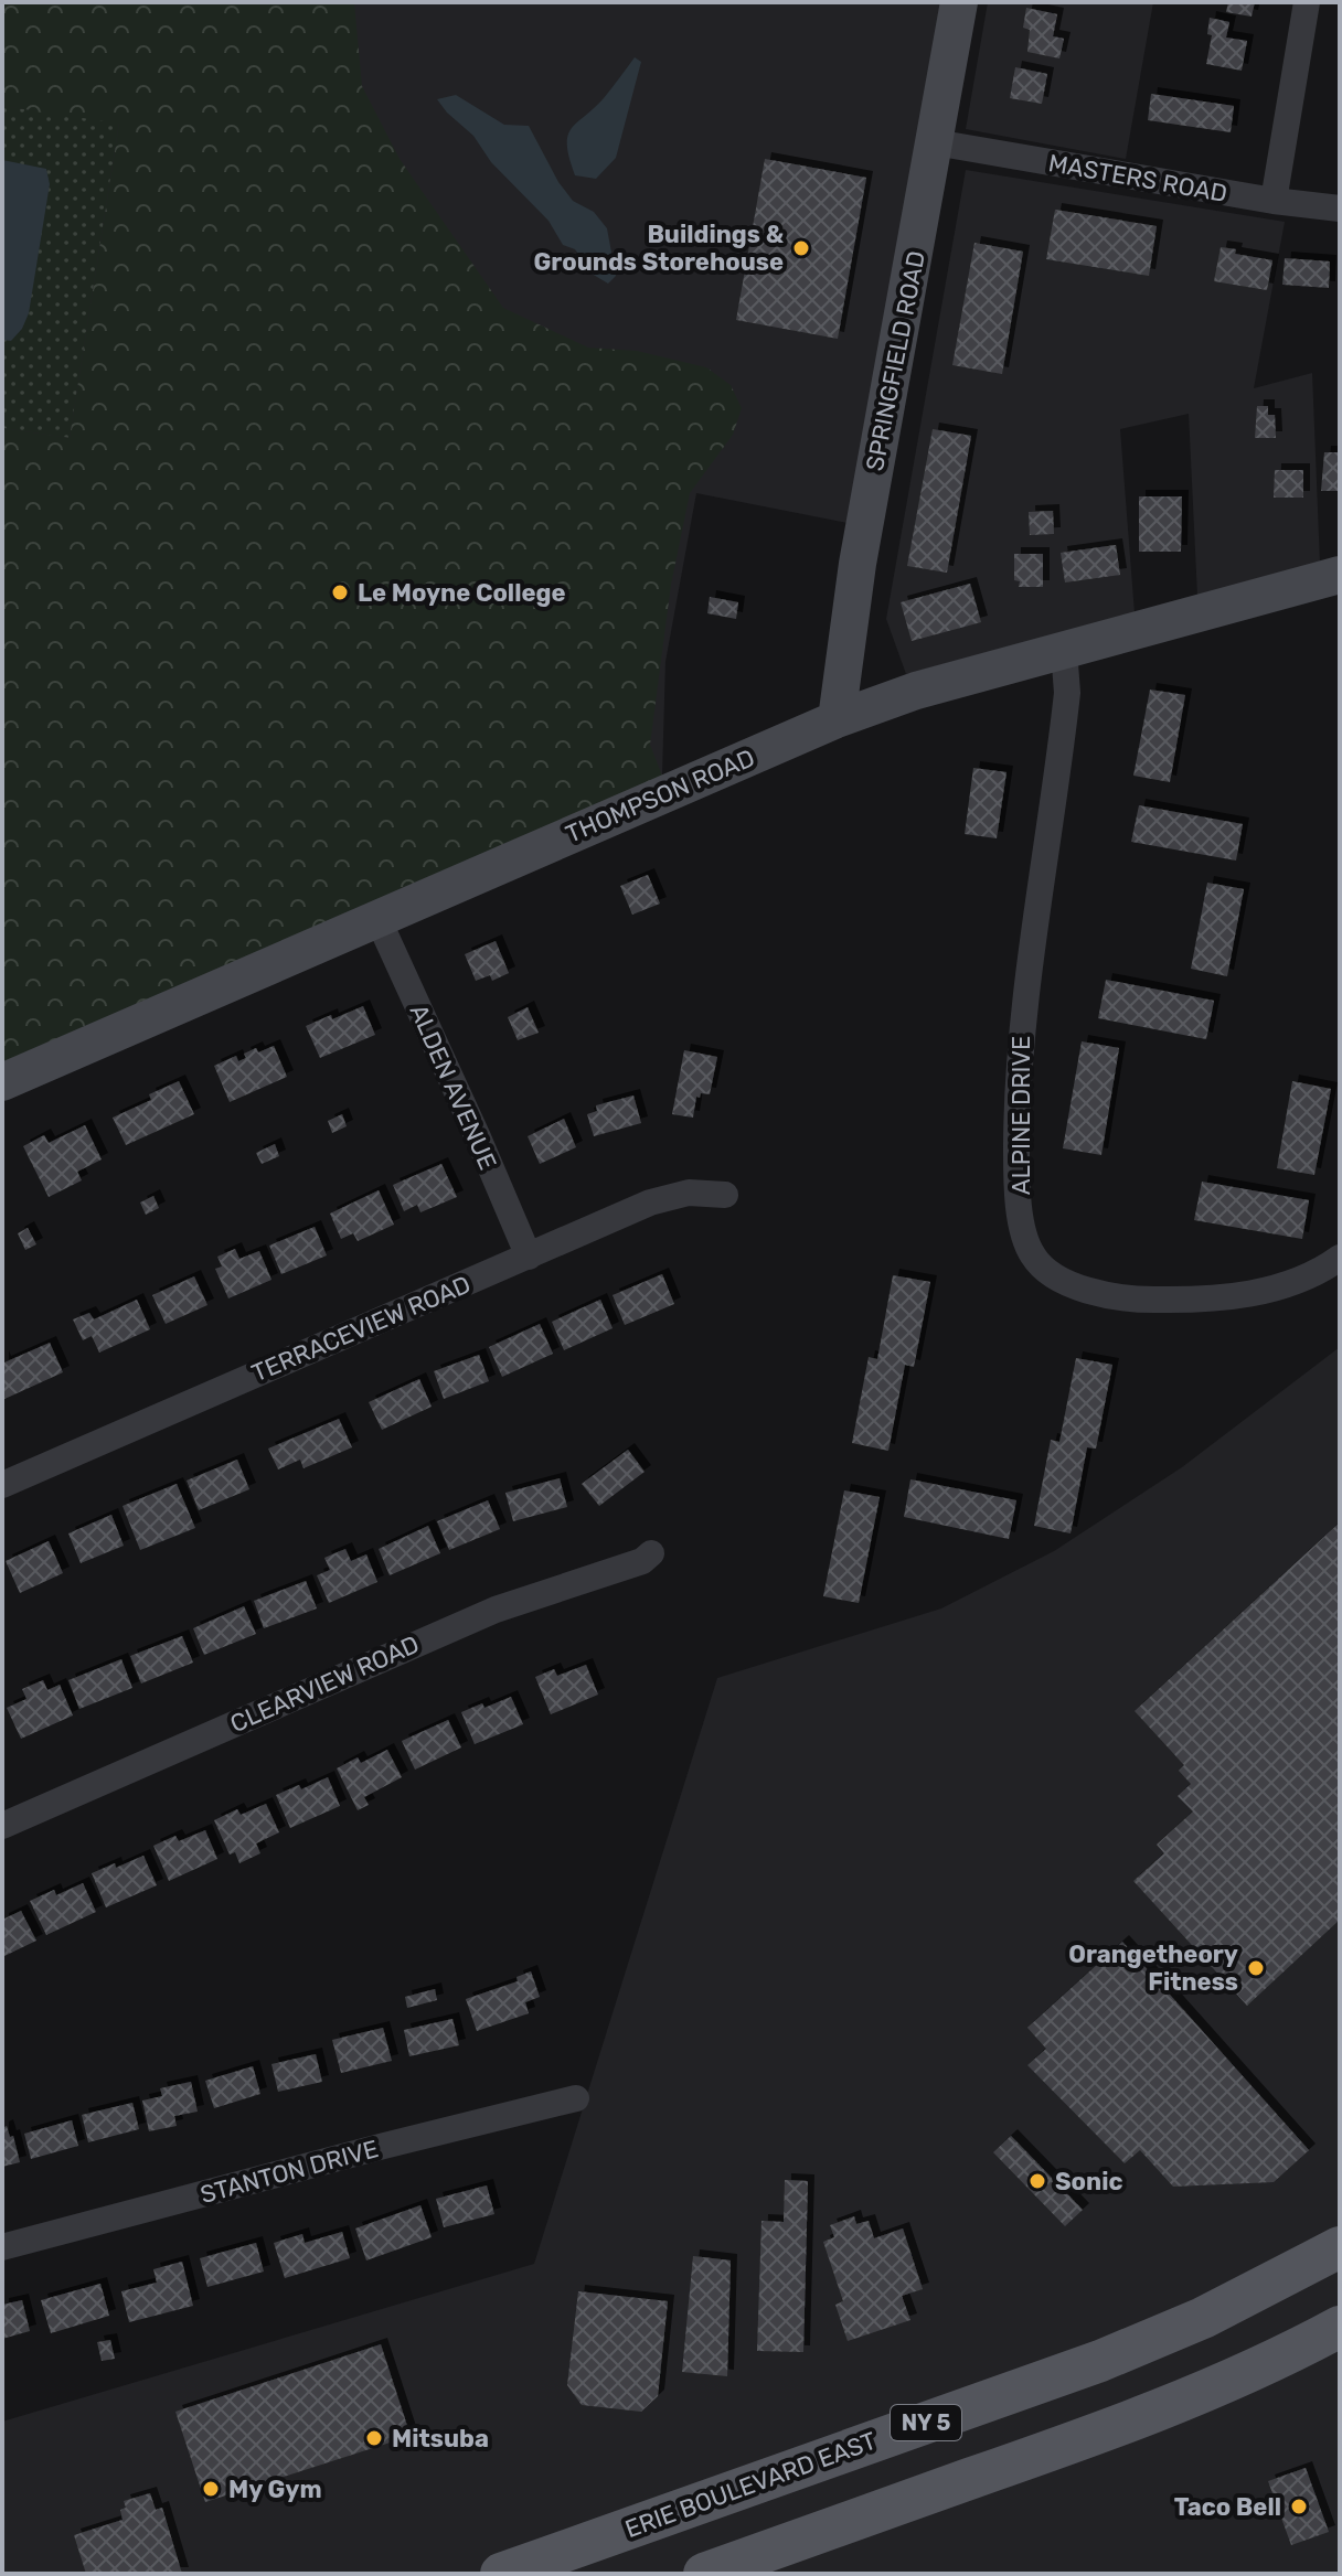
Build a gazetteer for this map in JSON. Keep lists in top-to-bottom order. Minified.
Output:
{"streets":{"main road":["NY 5","ERIE BOULEVARD EAST"],"street":["MASTERS ROAD","SPRINGFIELD ROAD","THOMPSON ROAD","ALDEN AVENUE","ALPINE DRIVE","TERRACEVIEW ROAD","CLEARVIEW ROAD","STANTON DRIVE"]},"crossings":[["MASTERS ROAD","SPRINGFIELD ROAD"],["SPRINGFIELD ROAD","THOMPSON ROAD"],["THOMPSON ROAD","ALDEN AVENUE"],["THOMPSON ROAD","ALPINE DRIVE"],["ALDEN AVENUE","TERRACEVIEW ROAD"]],"places":["Buildings & Grounds Storehouse","Le Moyne College","Orangetheory Fitness","Sonic","Mitsuba","My Gym","Taco Bell"]}
